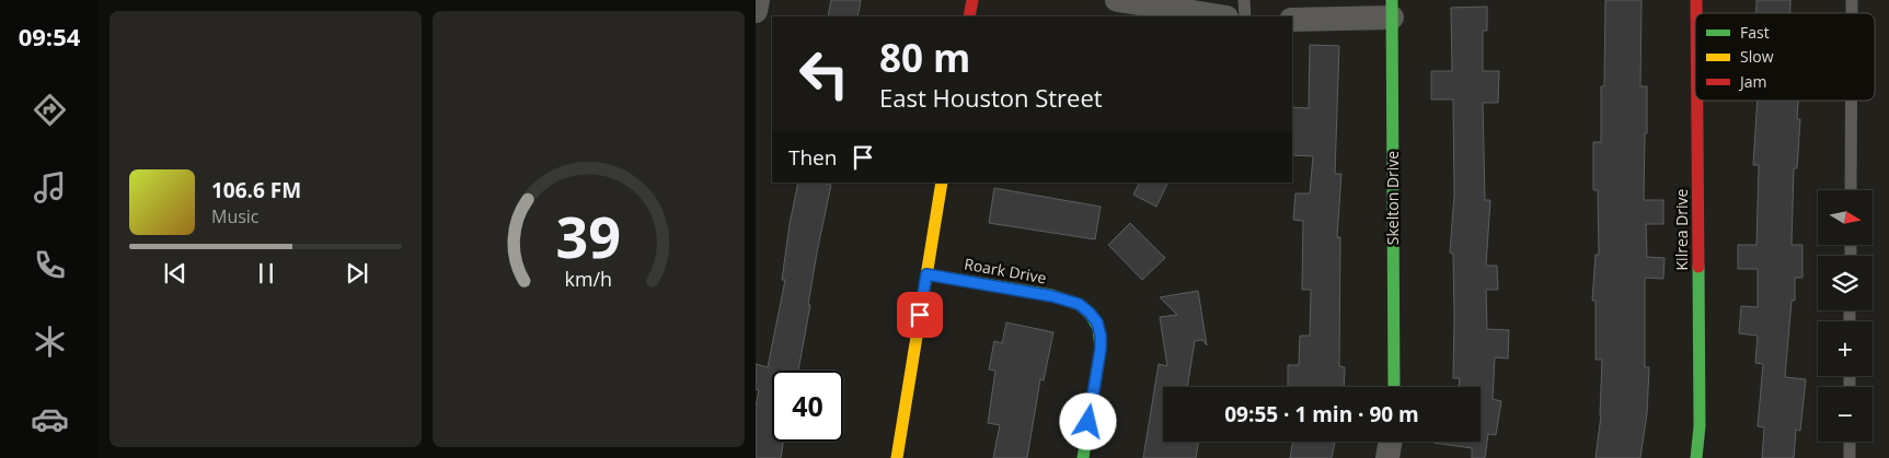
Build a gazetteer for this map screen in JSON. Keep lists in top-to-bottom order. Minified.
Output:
{"streets":{"street":["Skelton Drive","Kilrea Drive","Roark Drive"]},"legend":["Fast","Slow","Jam"],"north":"right","page":{"tabs":"09:54","turn":["80 m","East Houston Street"],"then":"Then","song":["106.6 FM","Music"],"map_buttons":["+","−"],"limit":"40","trip":"09:55 · 1 min · 90 m","gauge":["39","km/h"]}}
